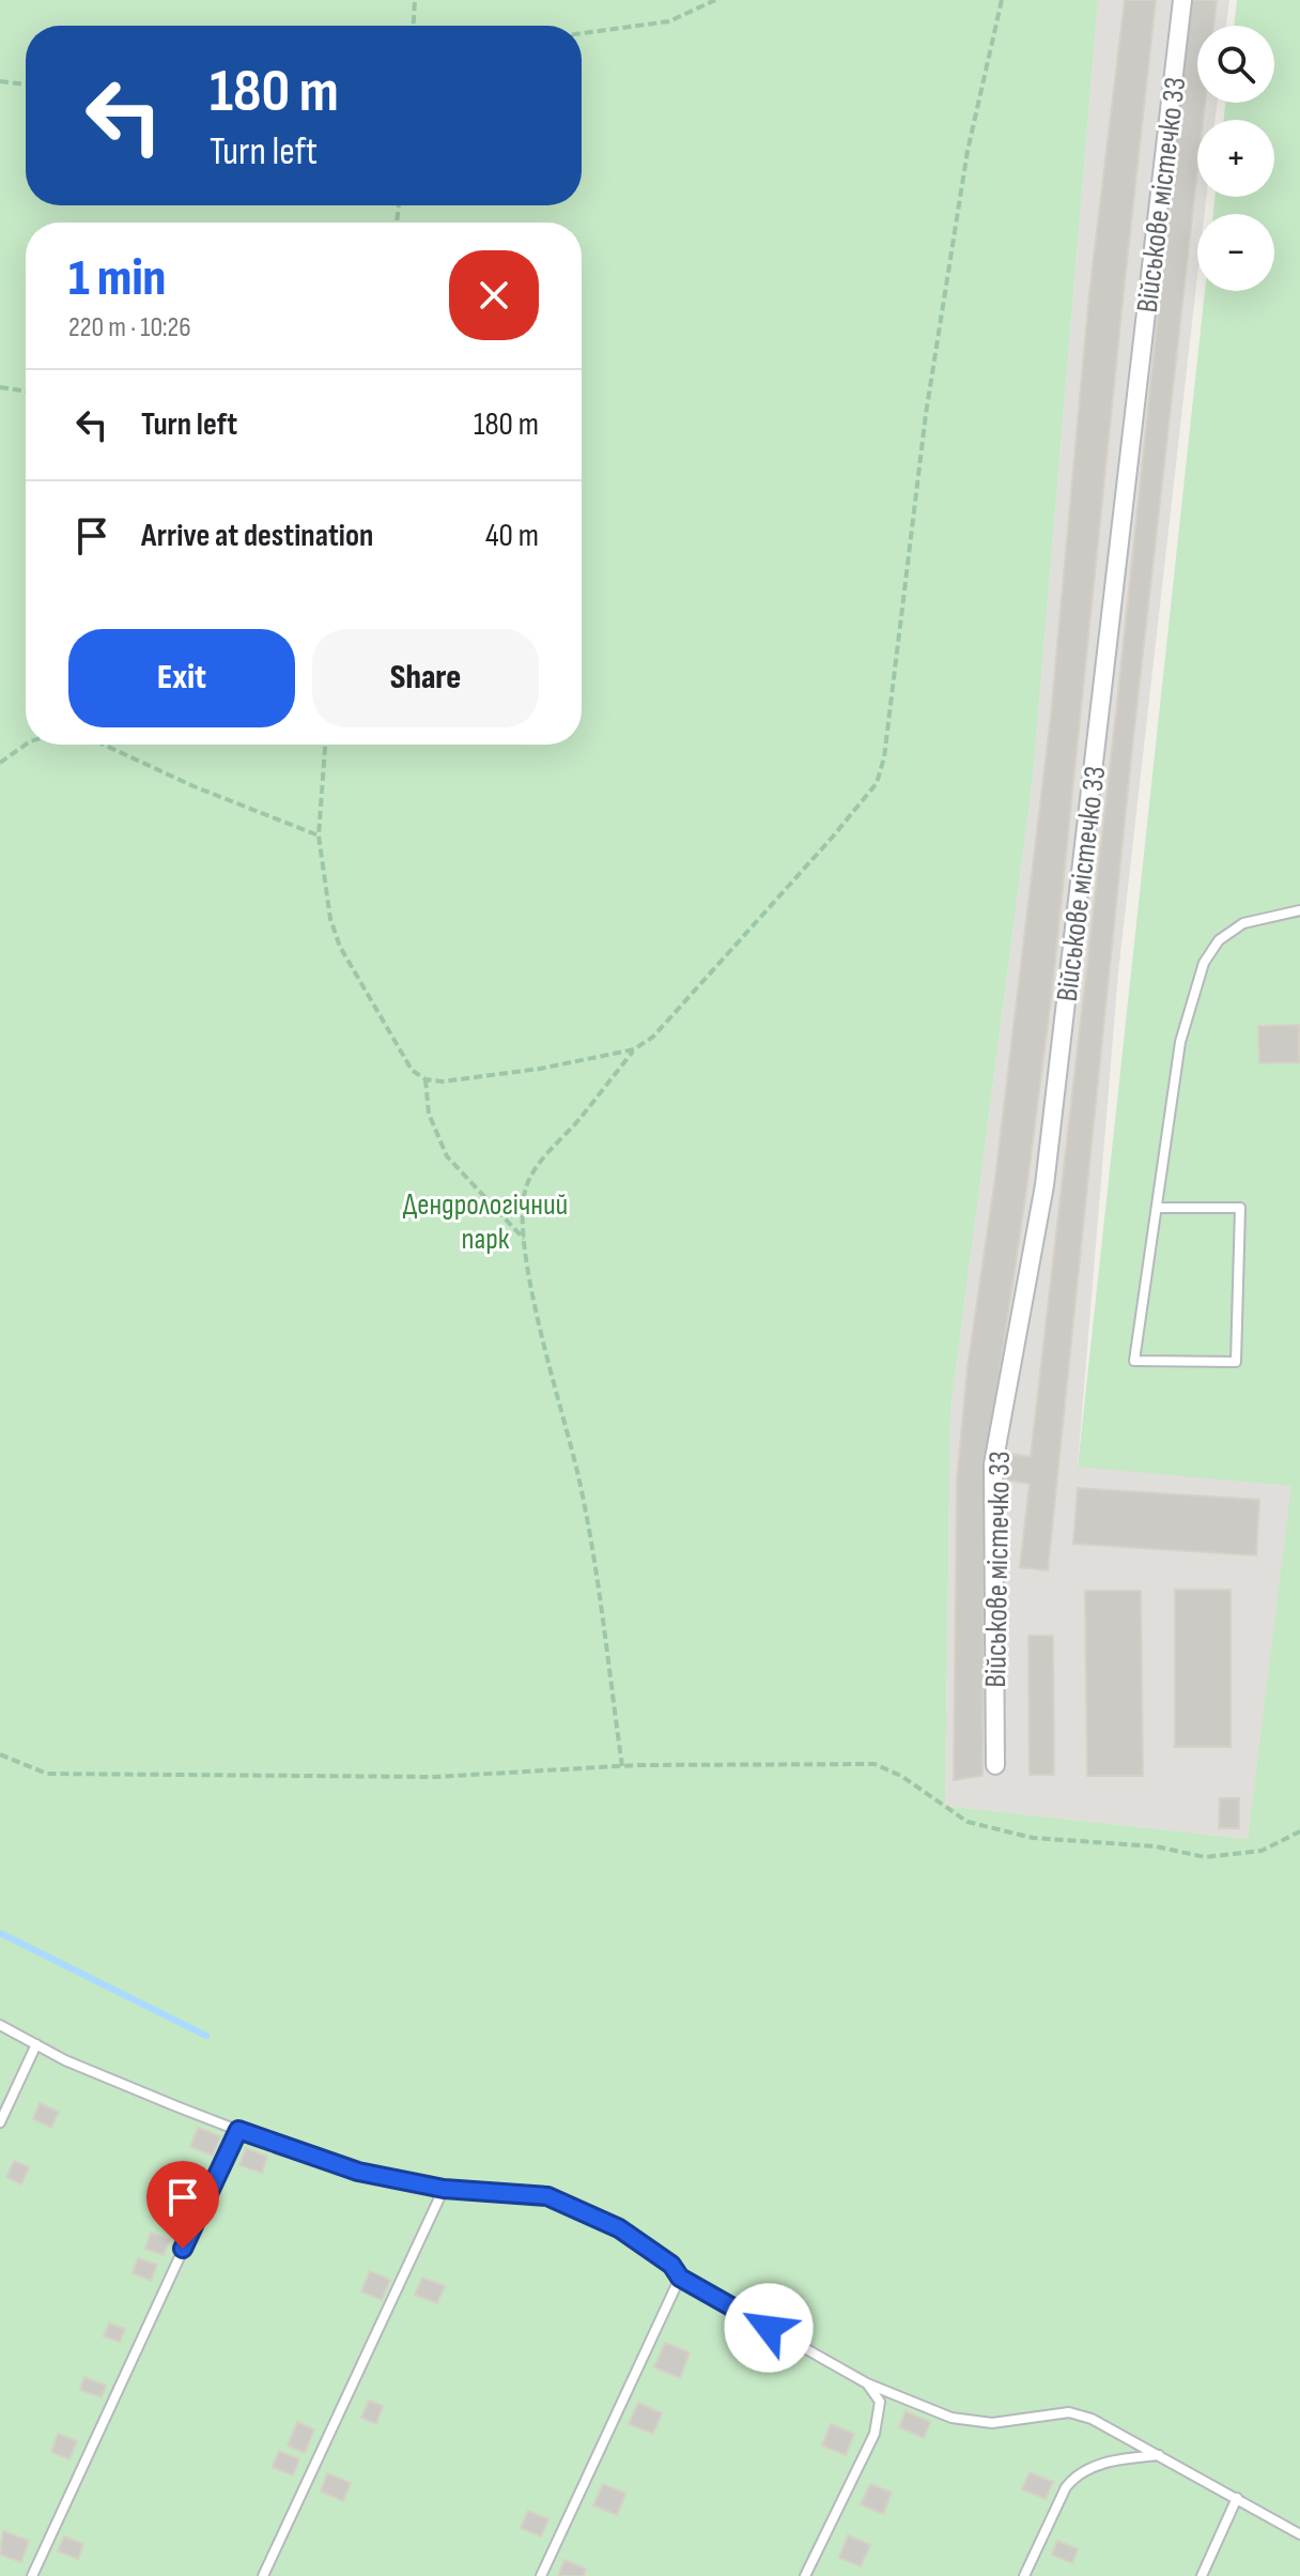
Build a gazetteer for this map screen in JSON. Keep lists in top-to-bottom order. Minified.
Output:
{"streets":{"street":["Військове містечко 33"]},"parks":["Дендрологічний парк"],"page":{"map_buttons":["+","−"],"turn":["180 m","Turn left"],"heading":["1 min","220 m · 10:26"],"list":[{"name":"Turn left","value":"180 m"},{"name":"Arrive at destination","value":"40 m"}],"buttons":["Exit","Share"]}}
